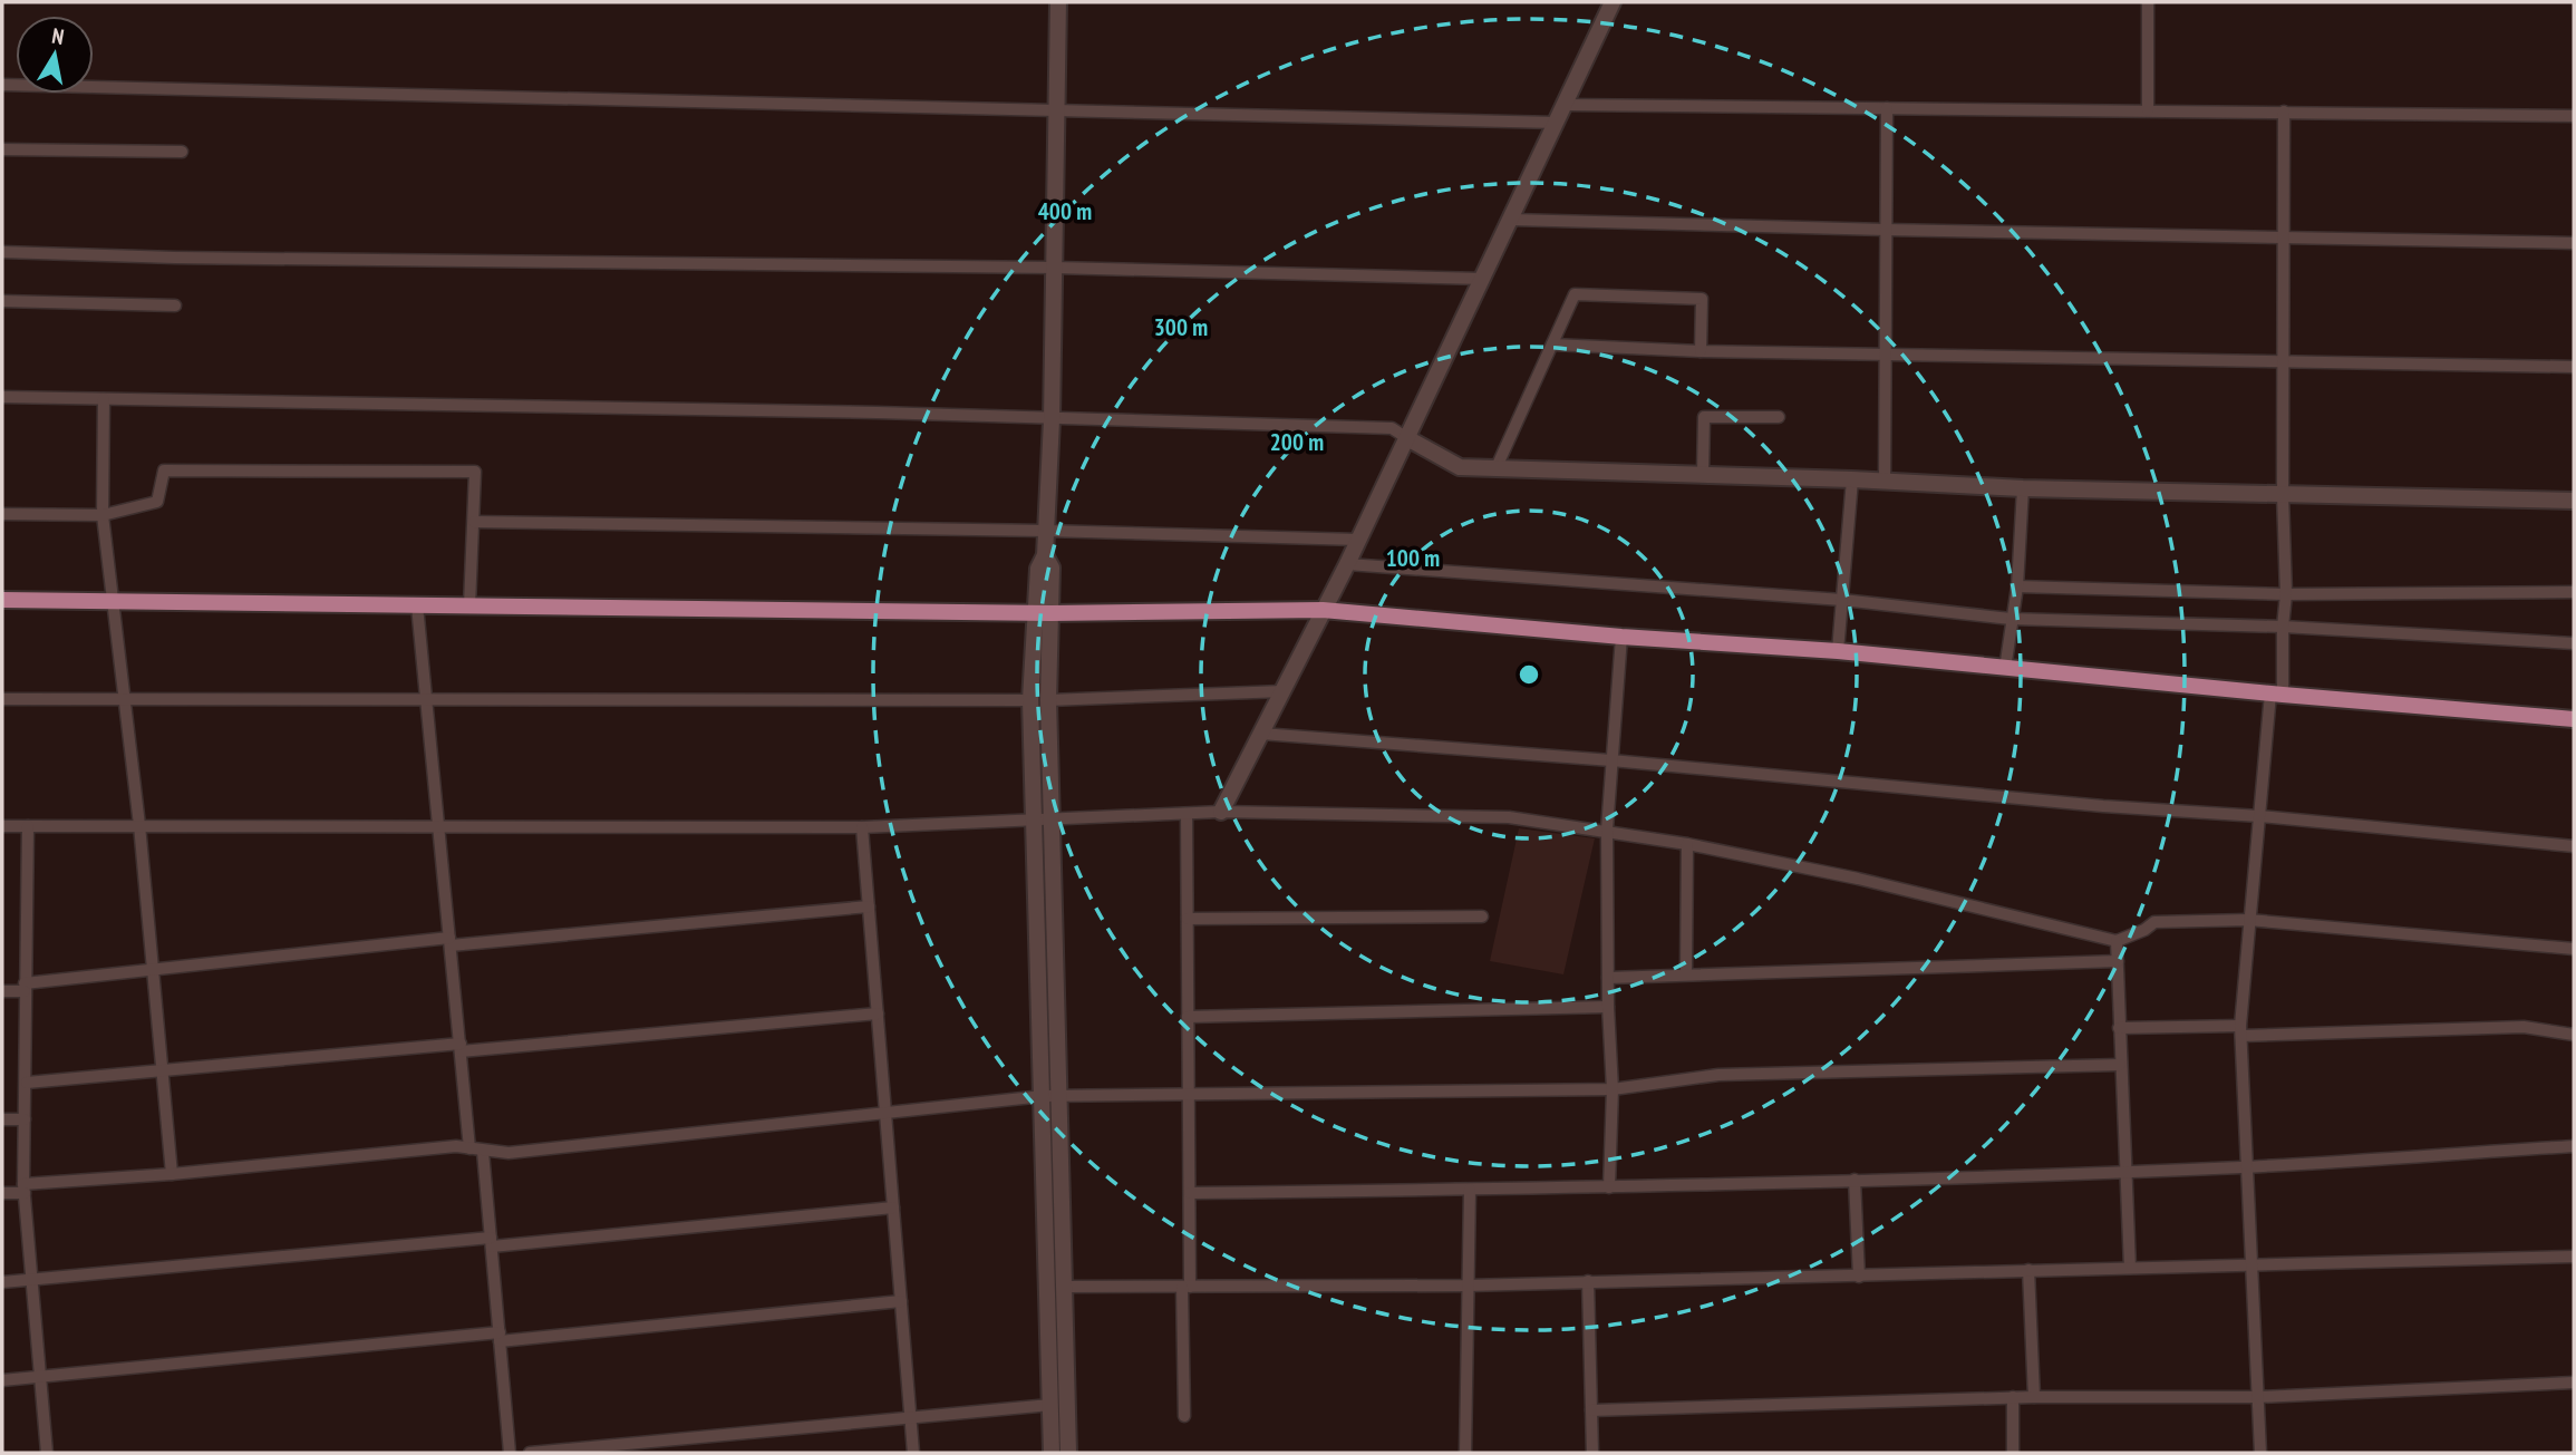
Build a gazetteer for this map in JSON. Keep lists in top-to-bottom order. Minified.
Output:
{"north":"top","rings":["400 m","300 m","200 m","100 m"]}
